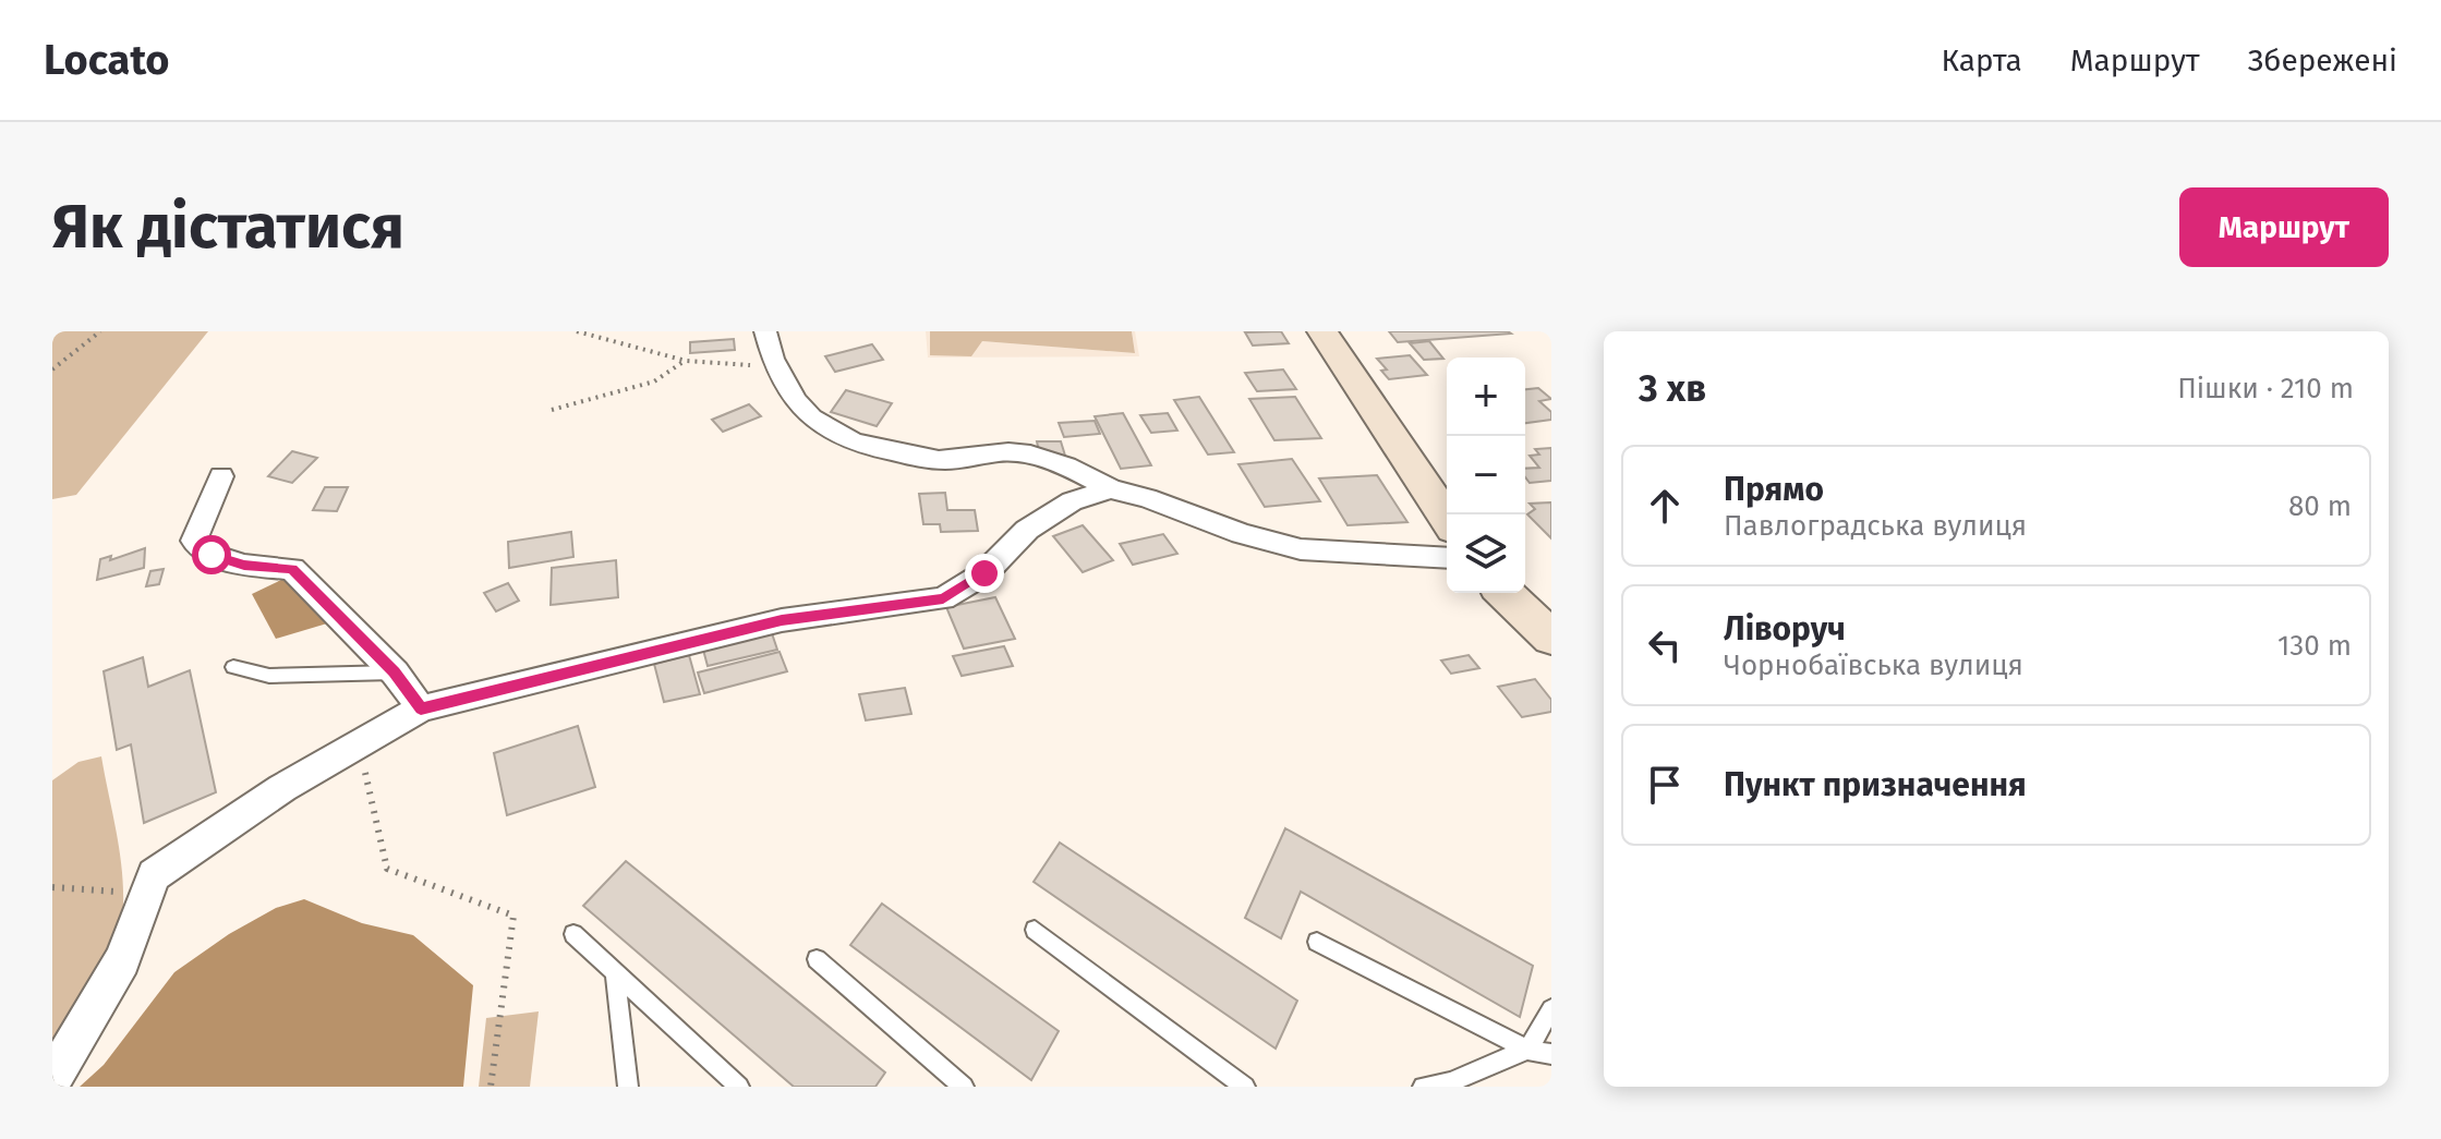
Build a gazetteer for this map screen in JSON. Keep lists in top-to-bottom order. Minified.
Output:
{"page":{"header":"Locato","nav":["Карта","Маршрут","Збережені"],"buttons":"Маршрут","title":"Як дістатися","heading":["3 хв","Пішки · 210 m"],"map_buttons":["+","−"],"list":[["Прямо","Павлоградська вулиця","80 m"],["Ліворуч","Чорнобаївська вулиця","130 m"],"Пункт призначення"]}}
